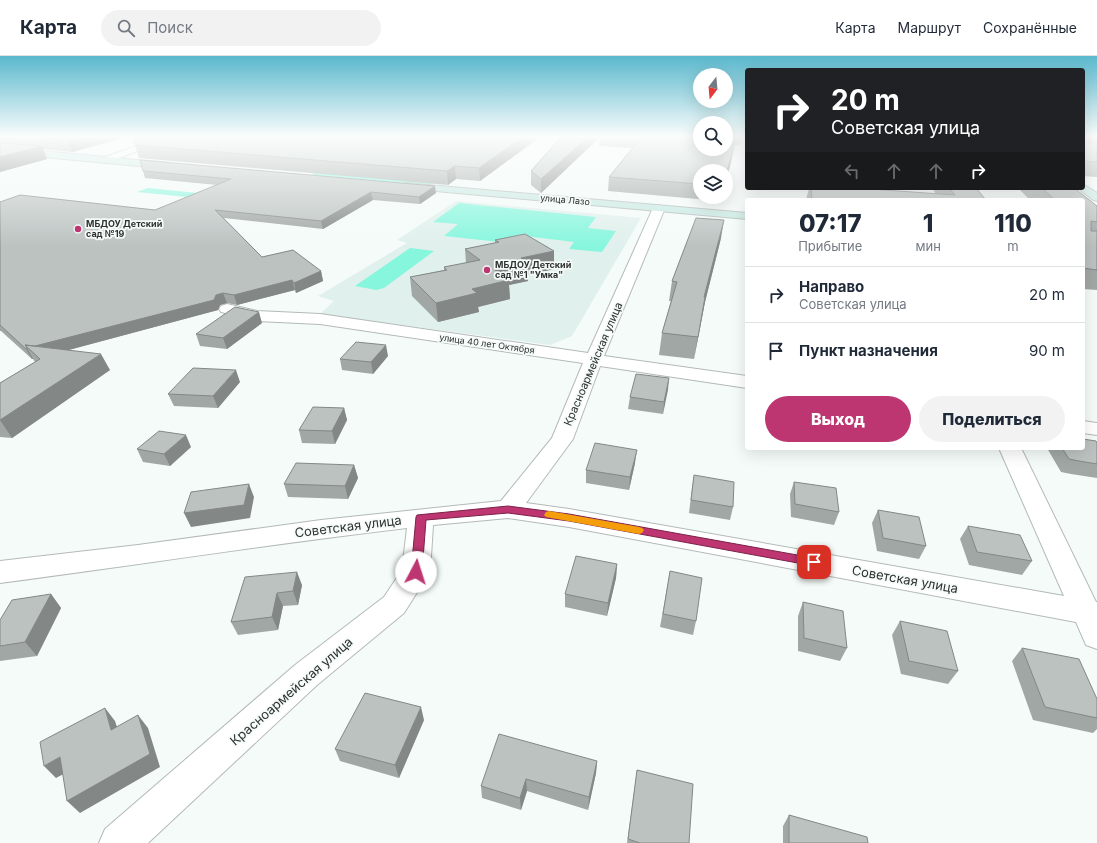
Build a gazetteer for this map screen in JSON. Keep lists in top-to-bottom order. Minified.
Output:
{"streets":{"main road":["улица Лазо"],"street":["улица 40 лет Октября","Красноармейская улица","Советская улица"]},"crossings":[["улица Лазо","Красноармейская улица"],["улица 40 лет Октября","Красноармейская улица"],["Красноармейская улица","Советская улица"]],"places":["МБДОУ Детский сад №19","МБДОУ Детский сад №1 \"Умка\""],"north":"bottom","page":{"header":"Карта","search":"Поиск","nav":["Карта","Маршрут","Сохранённые"],"turn":["20 m","Советская улица"],"eta":["07:17","Прибытие","1","мин","110","m"],"list":[{"name":"Направо","note":"Советская улица","value":"20 m"},{"name":"Пункт назначения","value":"90 m"}],"buttons":["Выход","Поделиться"]}}
